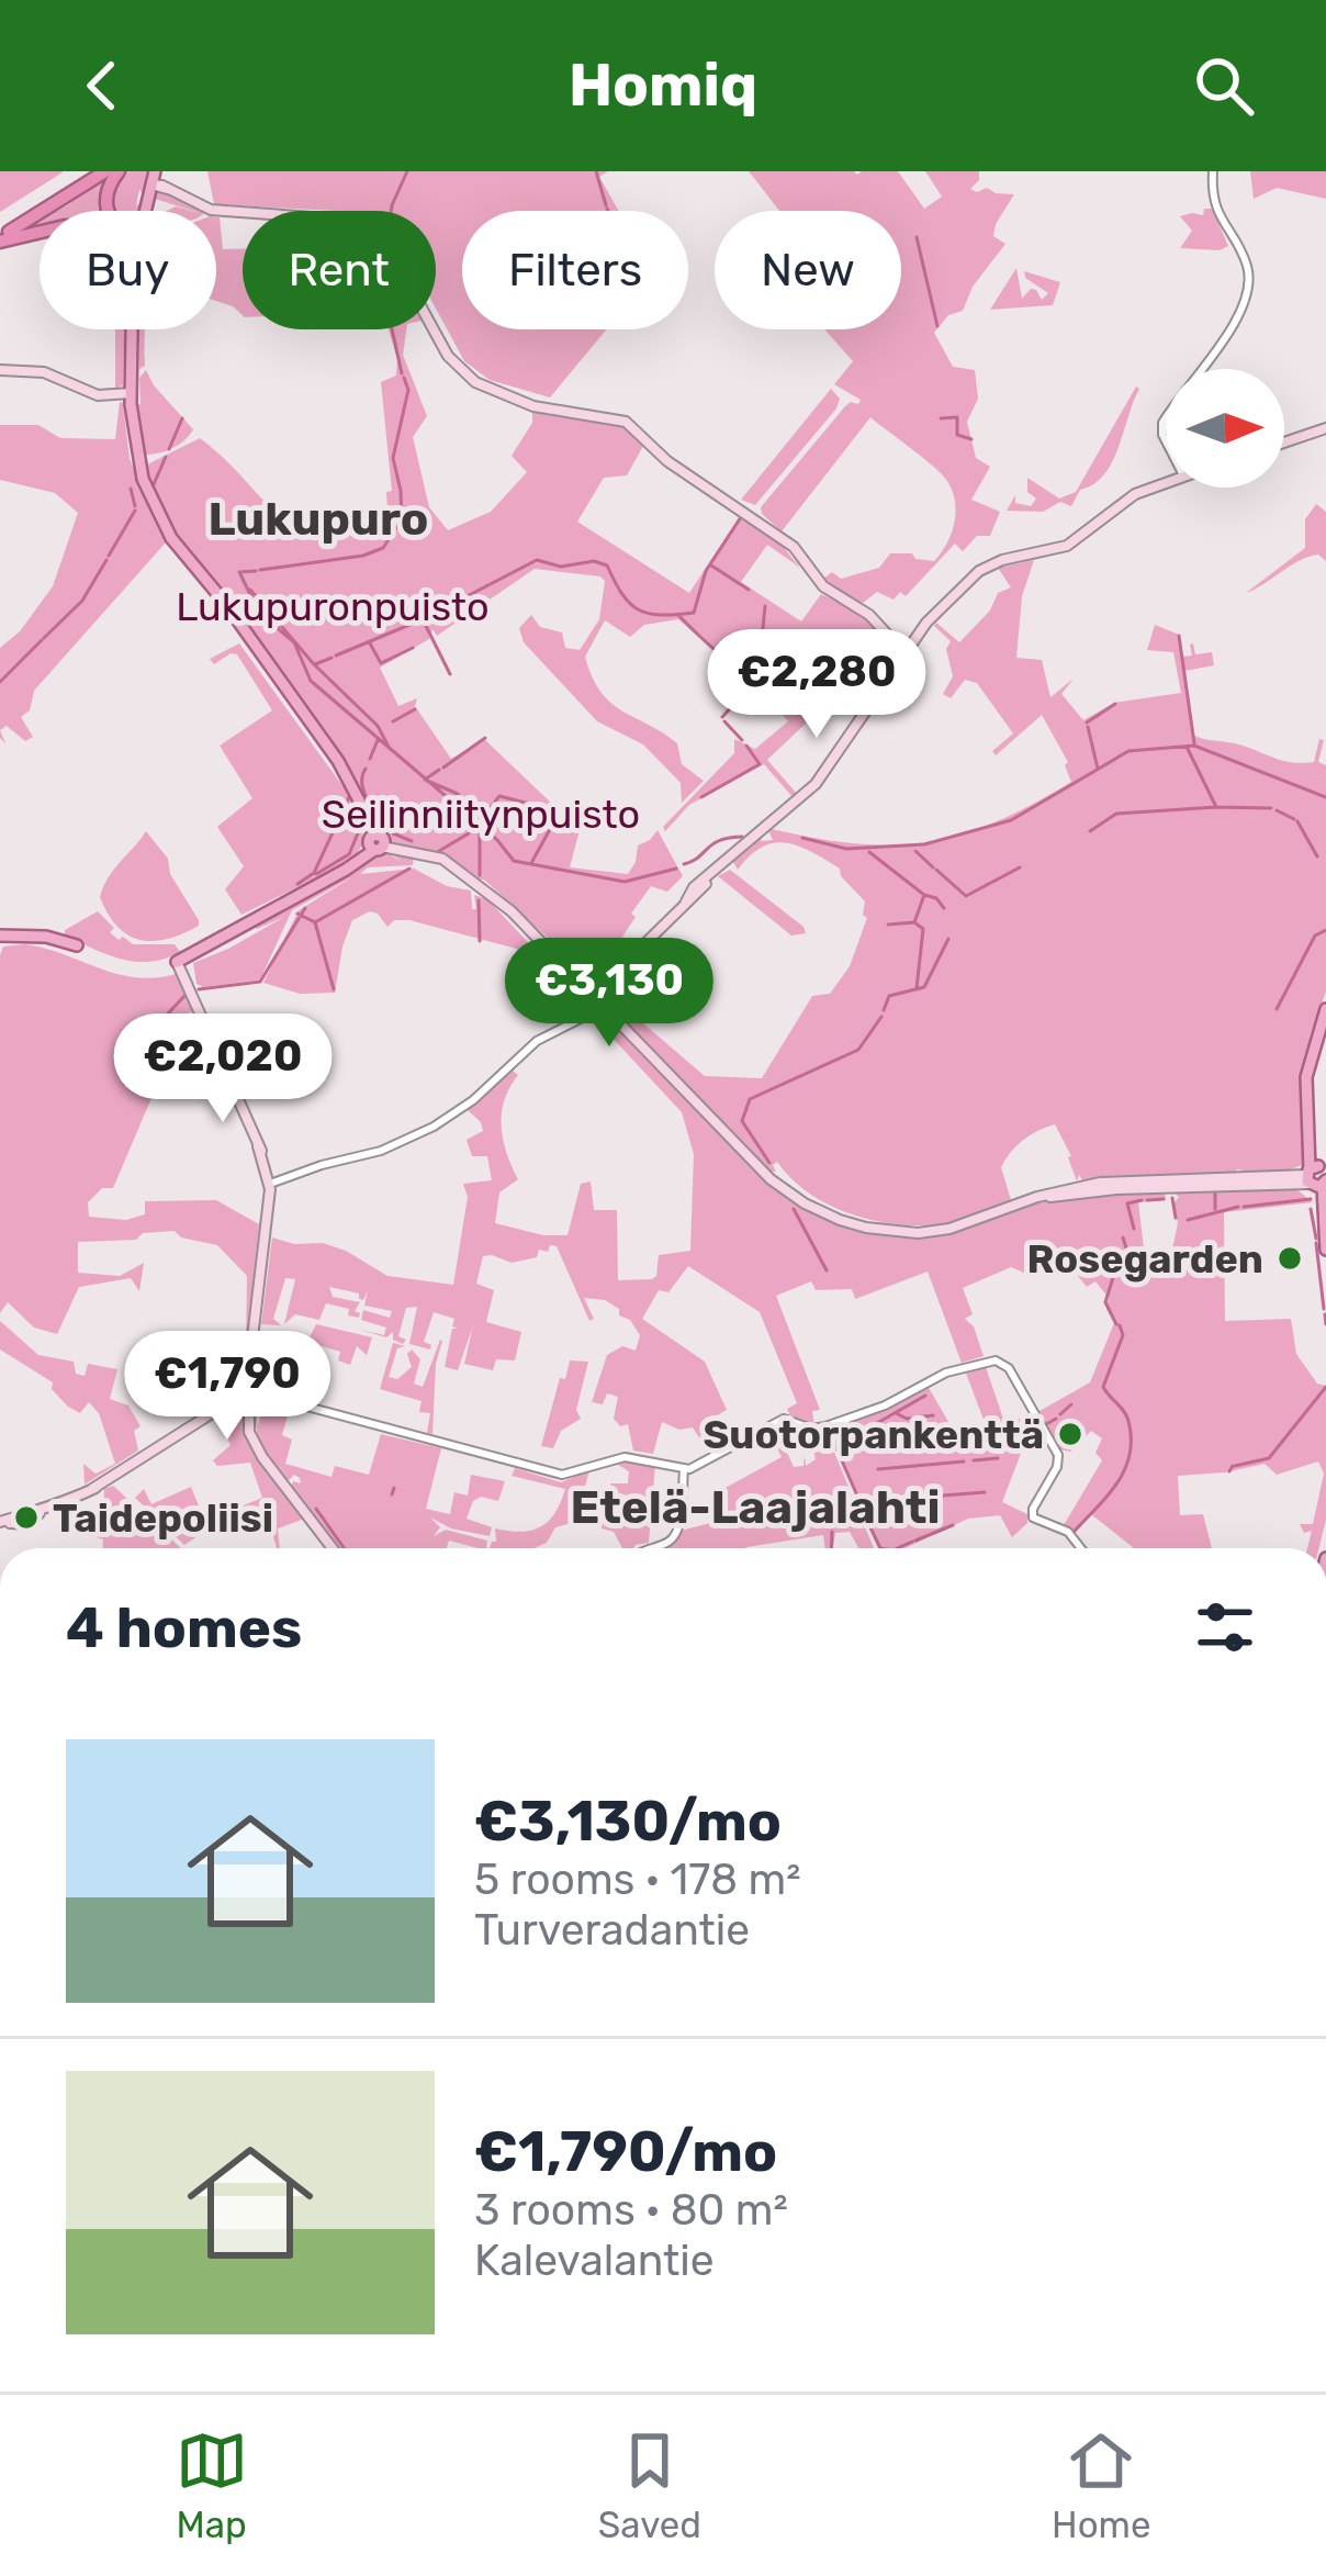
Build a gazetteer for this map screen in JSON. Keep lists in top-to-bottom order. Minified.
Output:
{"districts":["Lukupuro","Etelä-Laajalahti"],"parks":["Lukupuronpuisto","Seilinniitynpuisto"],"places":["Rosegarden","Suotorpankenttä","Taidepoliisi"],"north":"right","page":{"header":"Homiq","chip":["Buy","Rent","Filters","New"],"price":["€2,280","€3,130","€2,020","€1,790"],"heading":"4 homes","list":[{"name":"€3,130/mo","note":"5 rooms · 178 m² · Turveradantie"},{"name":"€1,790/mo","note":"3 rooms · 80 m² · Kalevalantie"}],"tabs":["Map","Saved","Home"]}}
